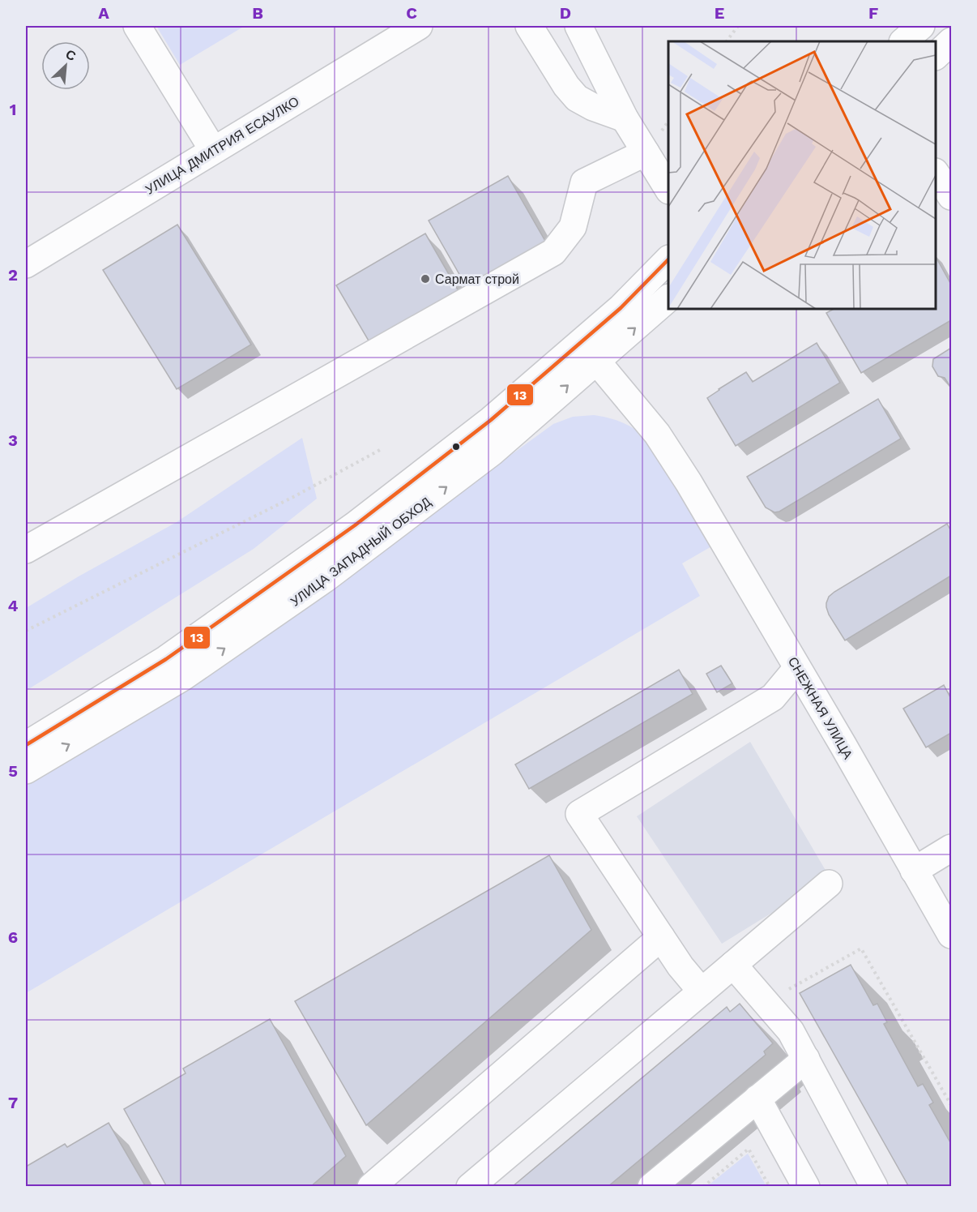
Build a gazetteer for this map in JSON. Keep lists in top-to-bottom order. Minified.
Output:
{"streets":{"main road":["УЛИЦА ДМИТРИЯ ЕСАУЛКО","УЛИЦА ЗАПАДНЫЙ ОБХОД","СНЕЖНАЯ УЛИЦА"]},"crossings":[["УЛИЦА ЗАПАДНЫЙ ОБХОД","СНЕЖНАЯ УЛИЦА"]],"places":["Сармат строй"],"lines":["transit line 13"],"north":"top right","grid":{"columns":["A","B","C","D","E","F"],"rows":["1","2","3","4","5","6","7"]}}
